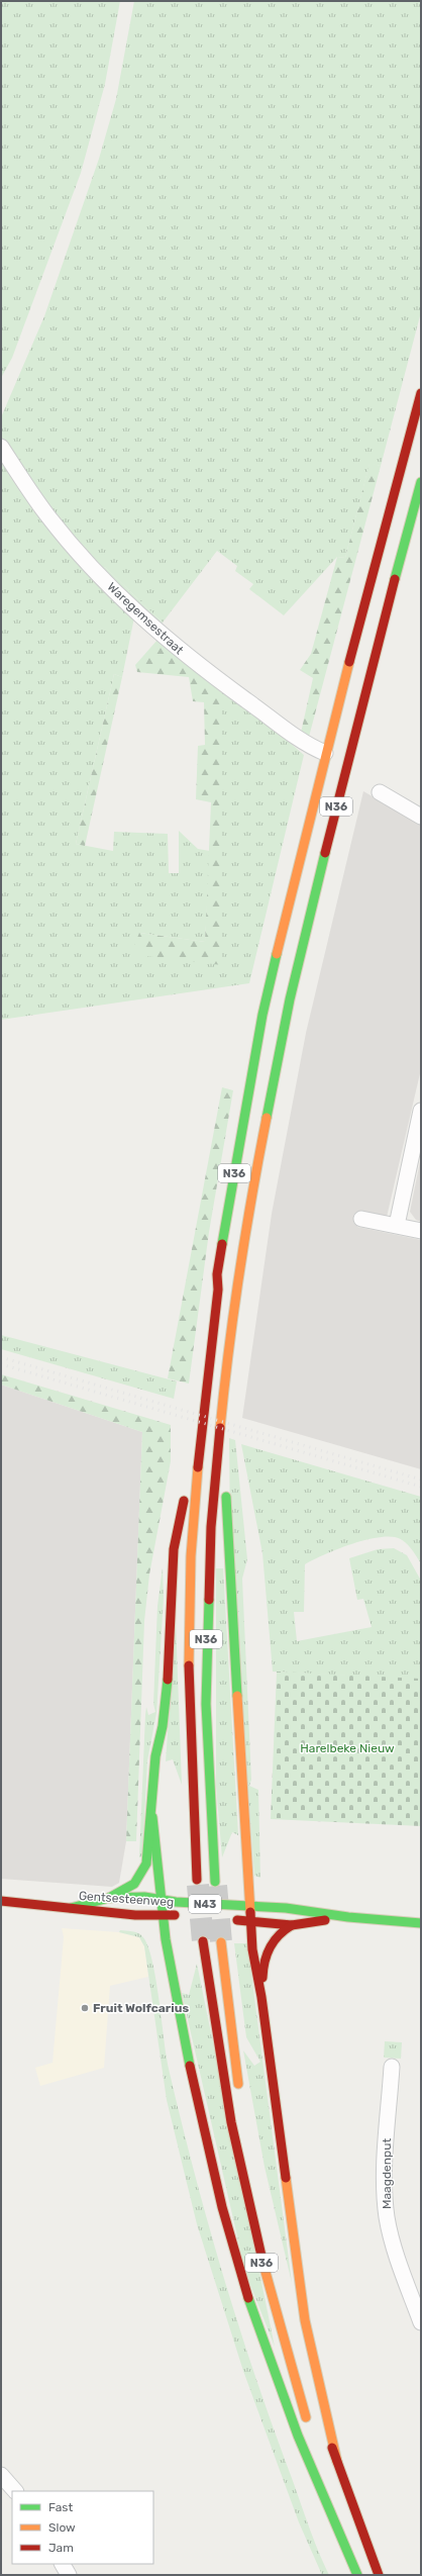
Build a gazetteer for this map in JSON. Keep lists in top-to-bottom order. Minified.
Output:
{"streets":{"main road":["N36","Gentsesteenweg","N43"],"street":["Waregemsestraat","Maagdenput"]},"crossings":[["Waregemsestraat","N36"]],"parks":["Harelbeke Nieuw"],"places":["Fruit Wolfcarius"],"legend":["Fast","Slow","Jam"]}
